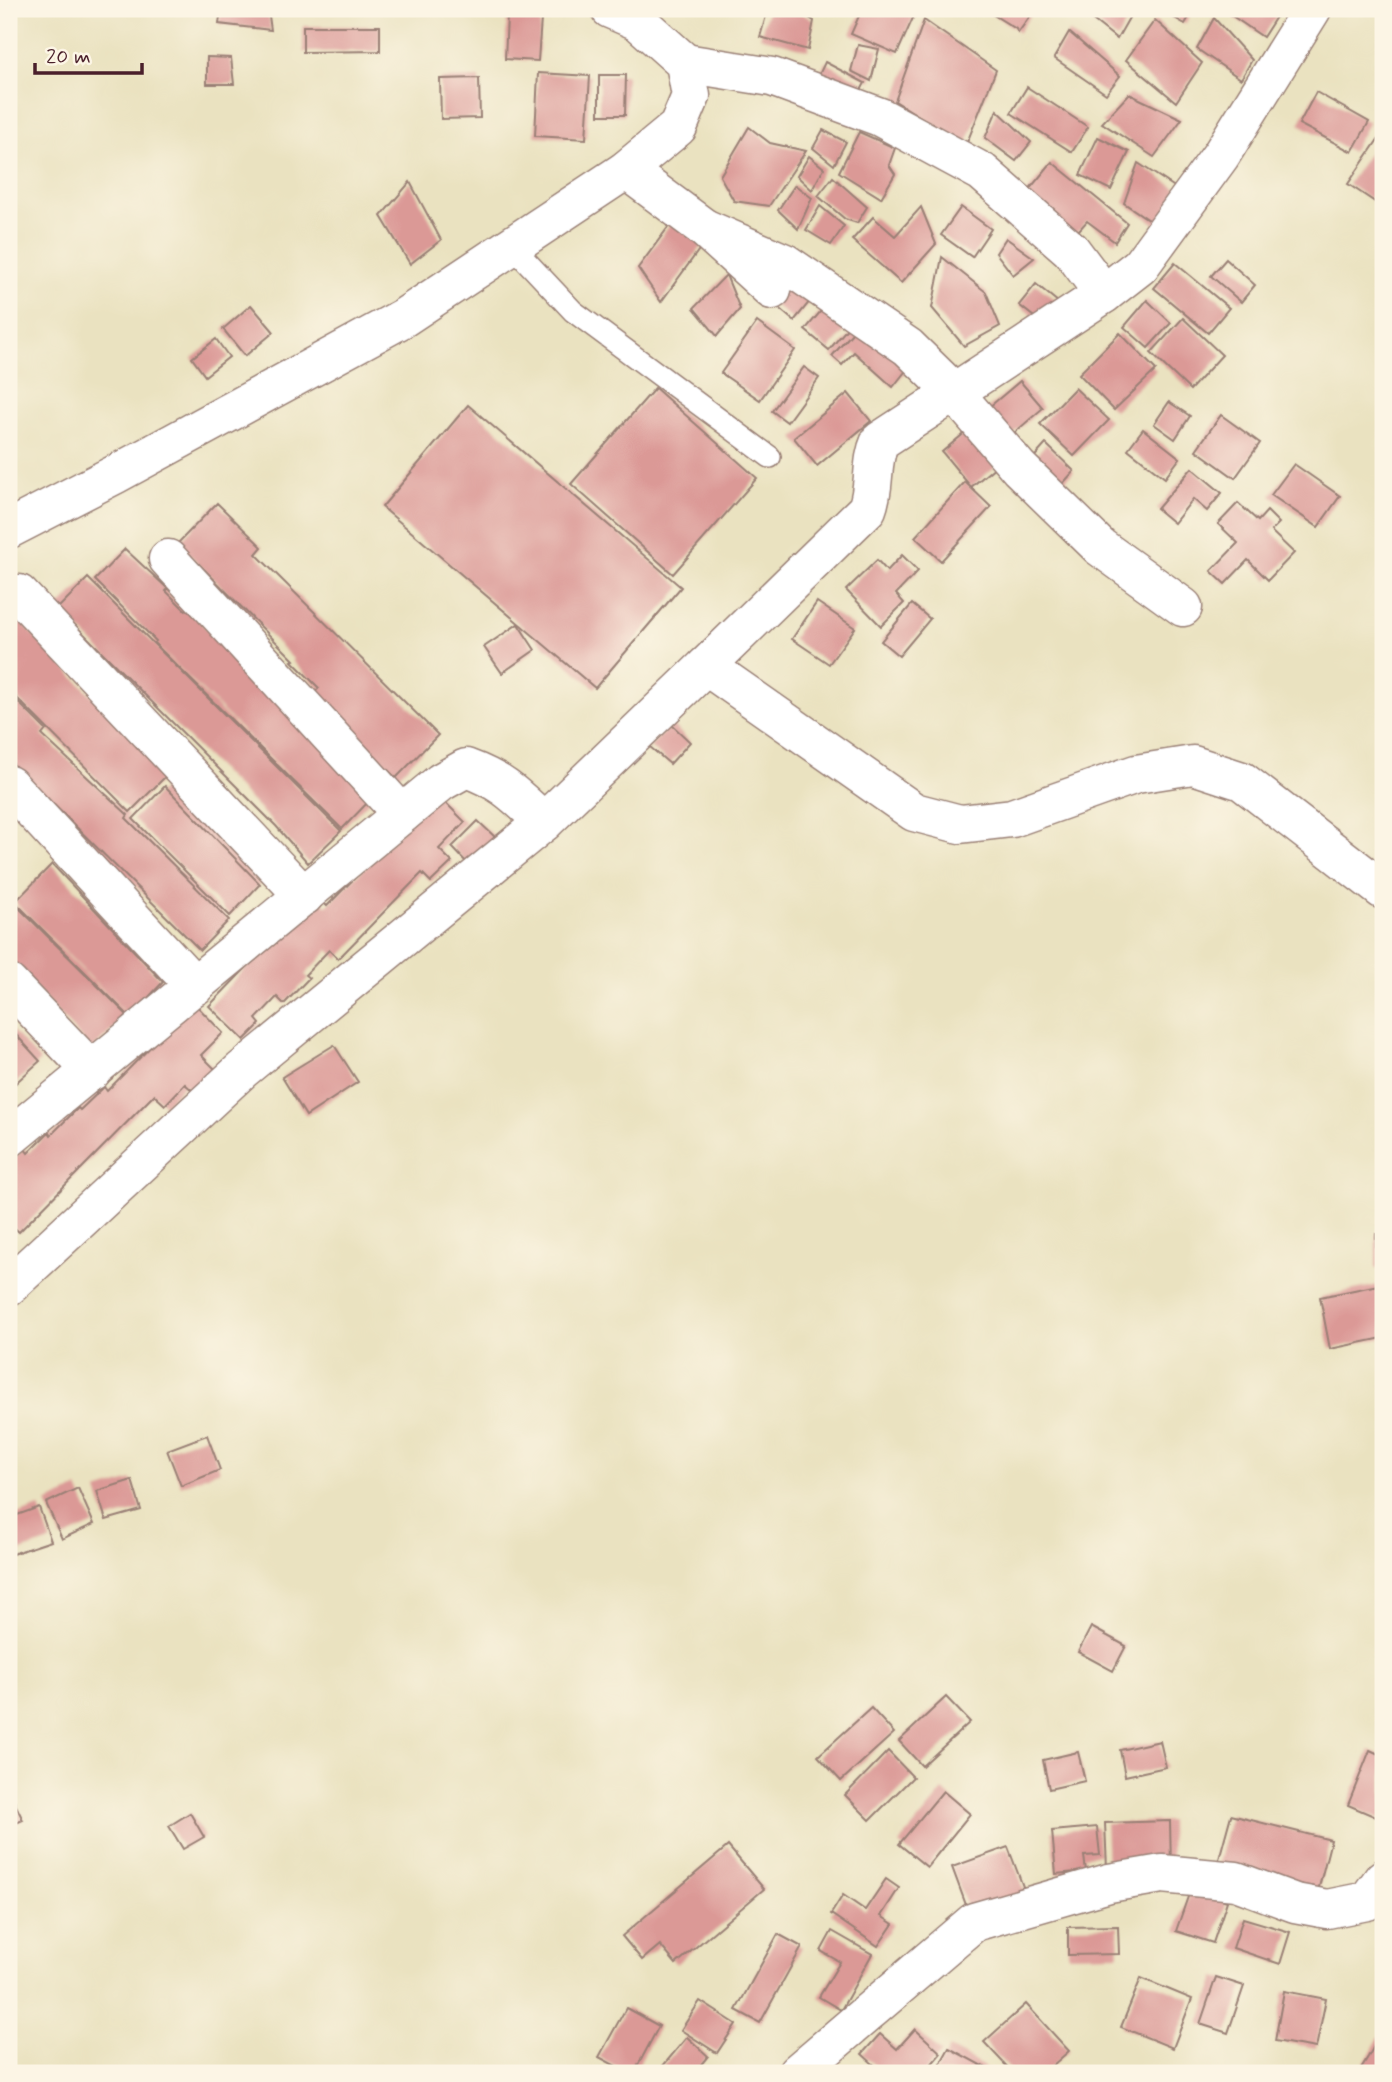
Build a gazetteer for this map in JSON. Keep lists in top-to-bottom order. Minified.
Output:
{"scale_bar":"20 m"}
